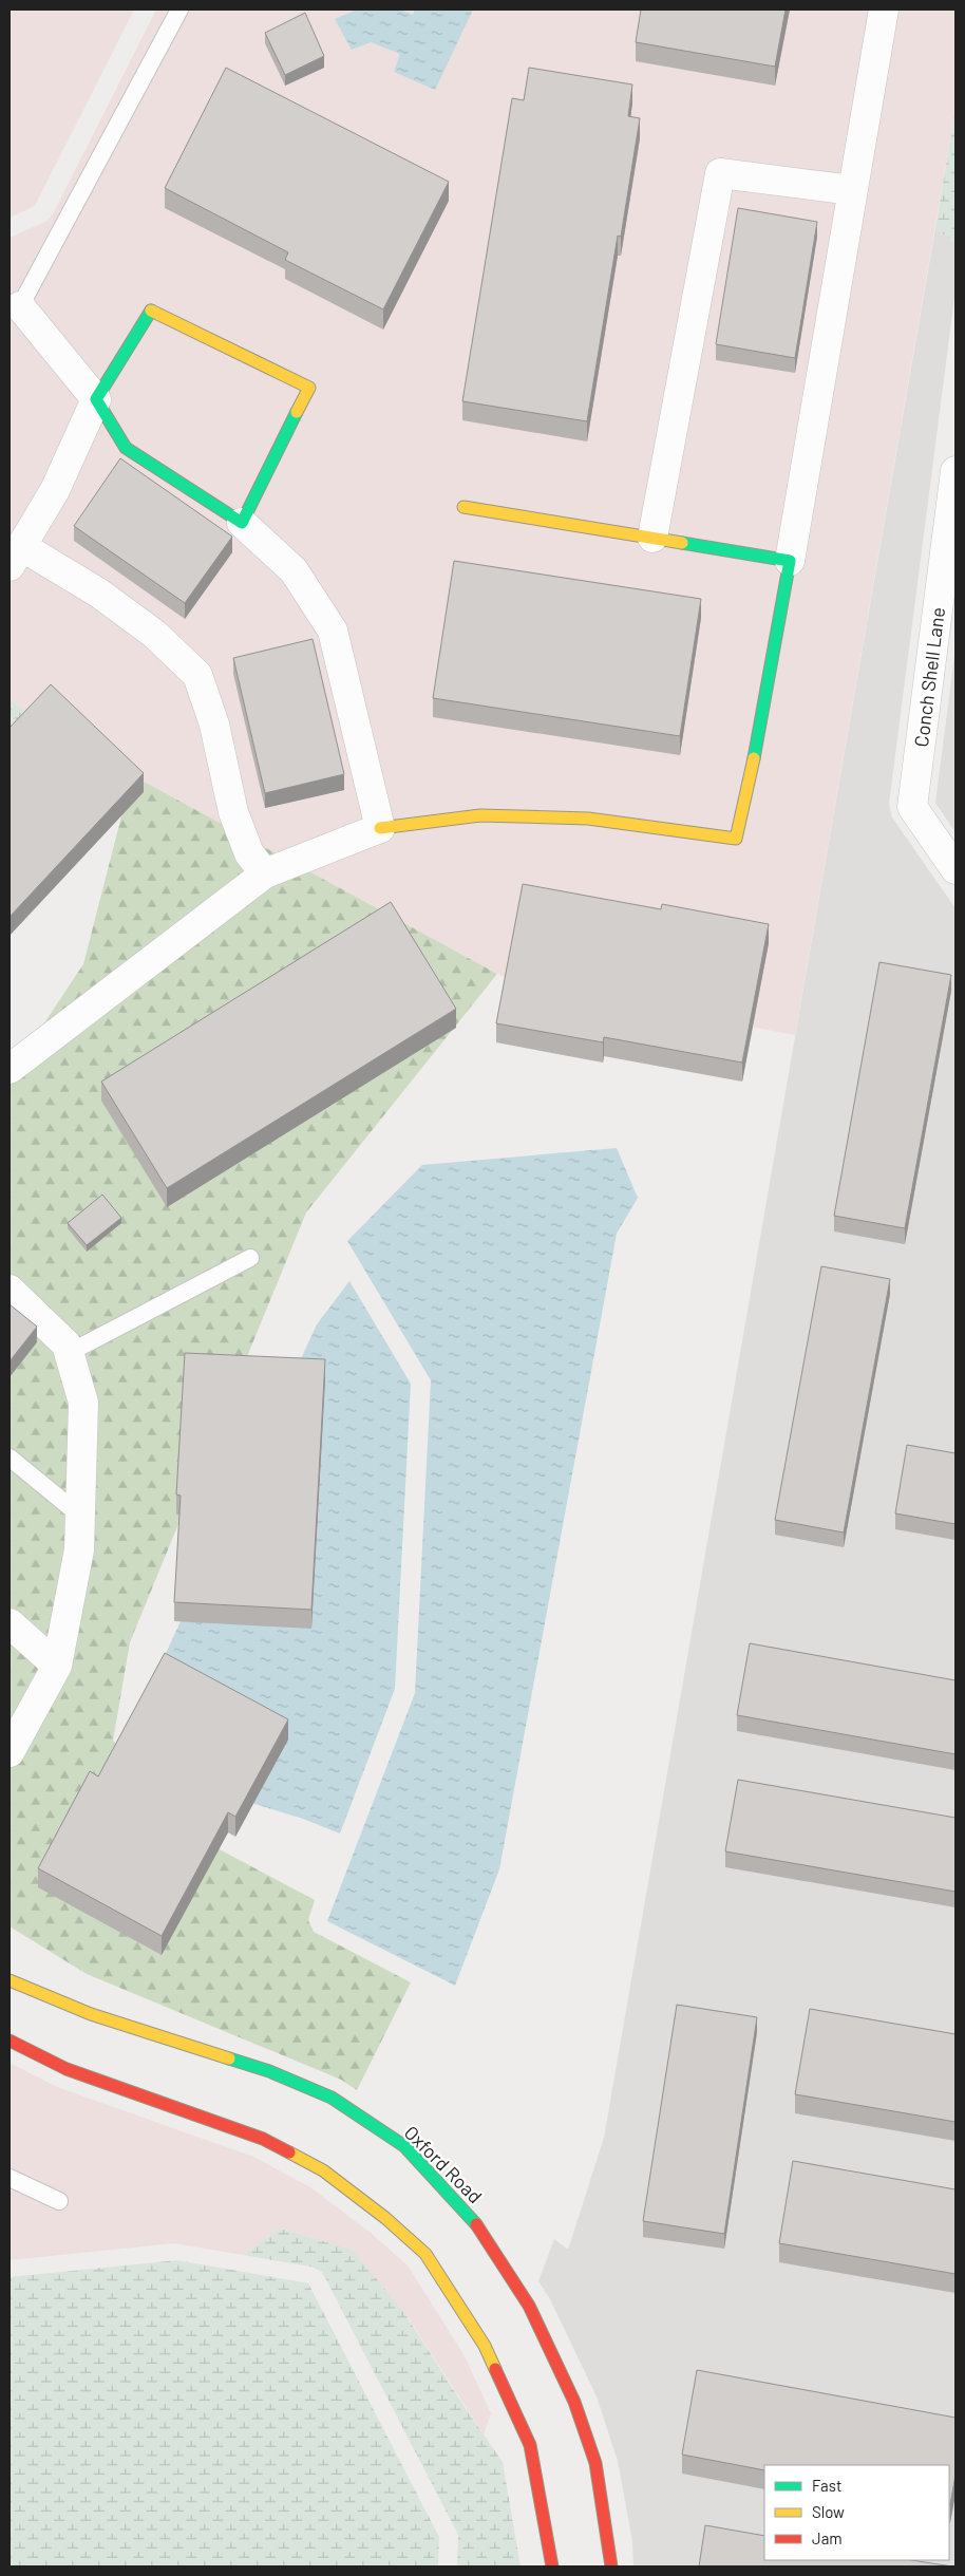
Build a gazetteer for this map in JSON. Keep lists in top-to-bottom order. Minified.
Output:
{"streets":{"street":["Conch Shell Lane","Oxford Road"]},"legend":["Fast","Slow","Jam"]}
